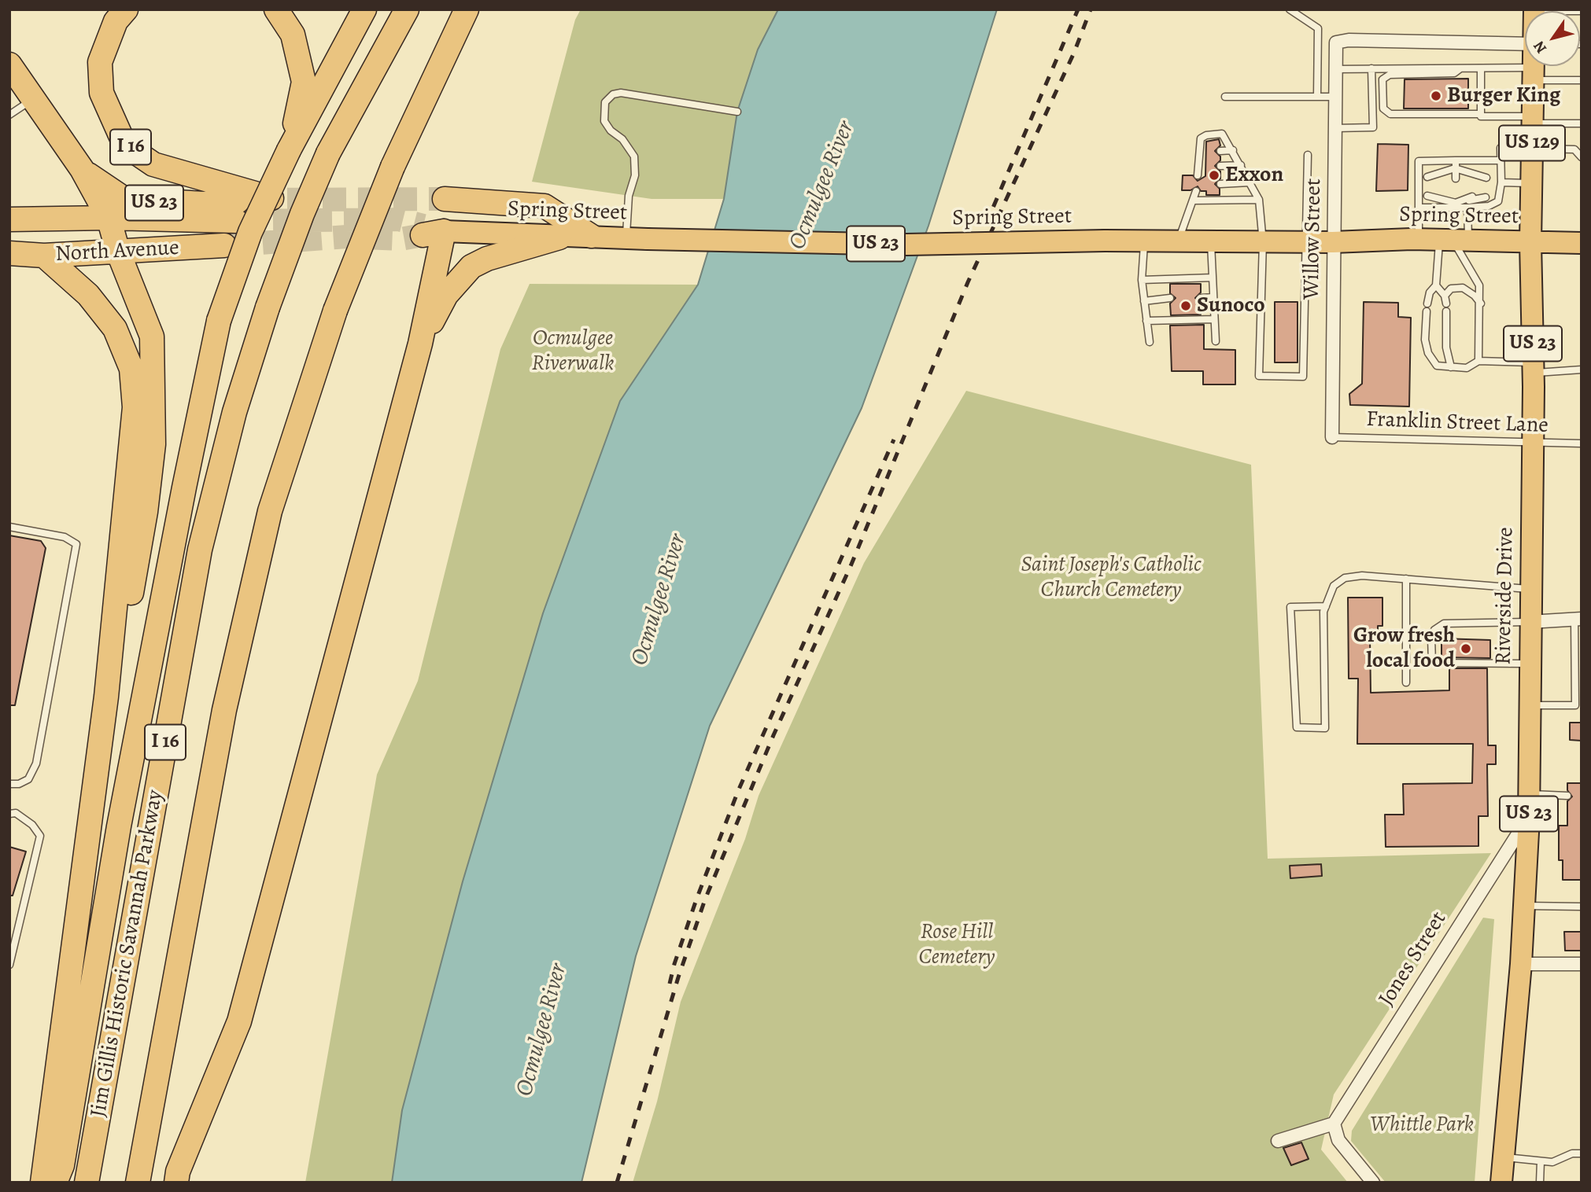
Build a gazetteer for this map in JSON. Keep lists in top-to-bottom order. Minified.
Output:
{"streets":{"highway":["I 16","US 23","North Avenue","Jim Gillis Historic Savannah Parkway"],"main road":["US 129","Spring Street","Riverside Drive"],"street":["Willow Street","Jones Street"],"lane":["Franklin Street Lane"]},"crossings":[["US 23","North Avenue"],["Spring Street","Willow Street"],["Spring Street","Riverside Drive"],["Willow Street","Franklin Street Lane"],["Franklin Street Lane","Riverside Drive"],["Riverside Drive","Jones Street"]],"water":["Ocmulgee River"],"parks":["Ocmulgee Riverwalk","Saint Joseph's Catholic Church Cemetery","Rose Hill Cemetery","Whittle Park"],"places":["Burger King","Exxon","Sunoco","Grow fresh local food"],"north":"bottom left"}
